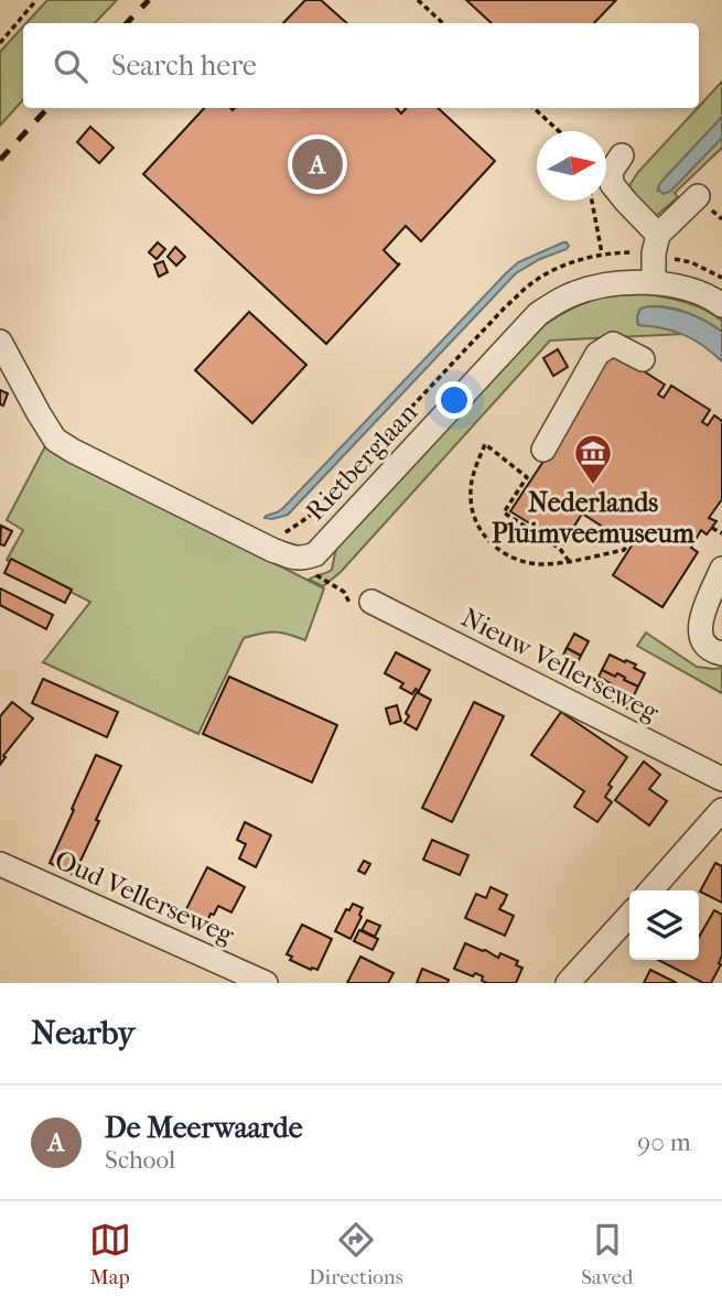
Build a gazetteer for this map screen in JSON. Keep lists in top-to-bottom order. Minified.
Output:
{"streets":{"street":["Rietberglaan","Nieuw Vellerseweg","Oud Vellerseweg"]},"places":{"museum":["Nederlands Pluimveemuseum"]},"north":"right","page":{"search":"Search here","pins":"A","heading":"Nearby","list":[{"mark":"A","name":"De Meerwaarde","note":"School","value":"90 m"}],"nav":["Map","Directions","Saved"]}}
